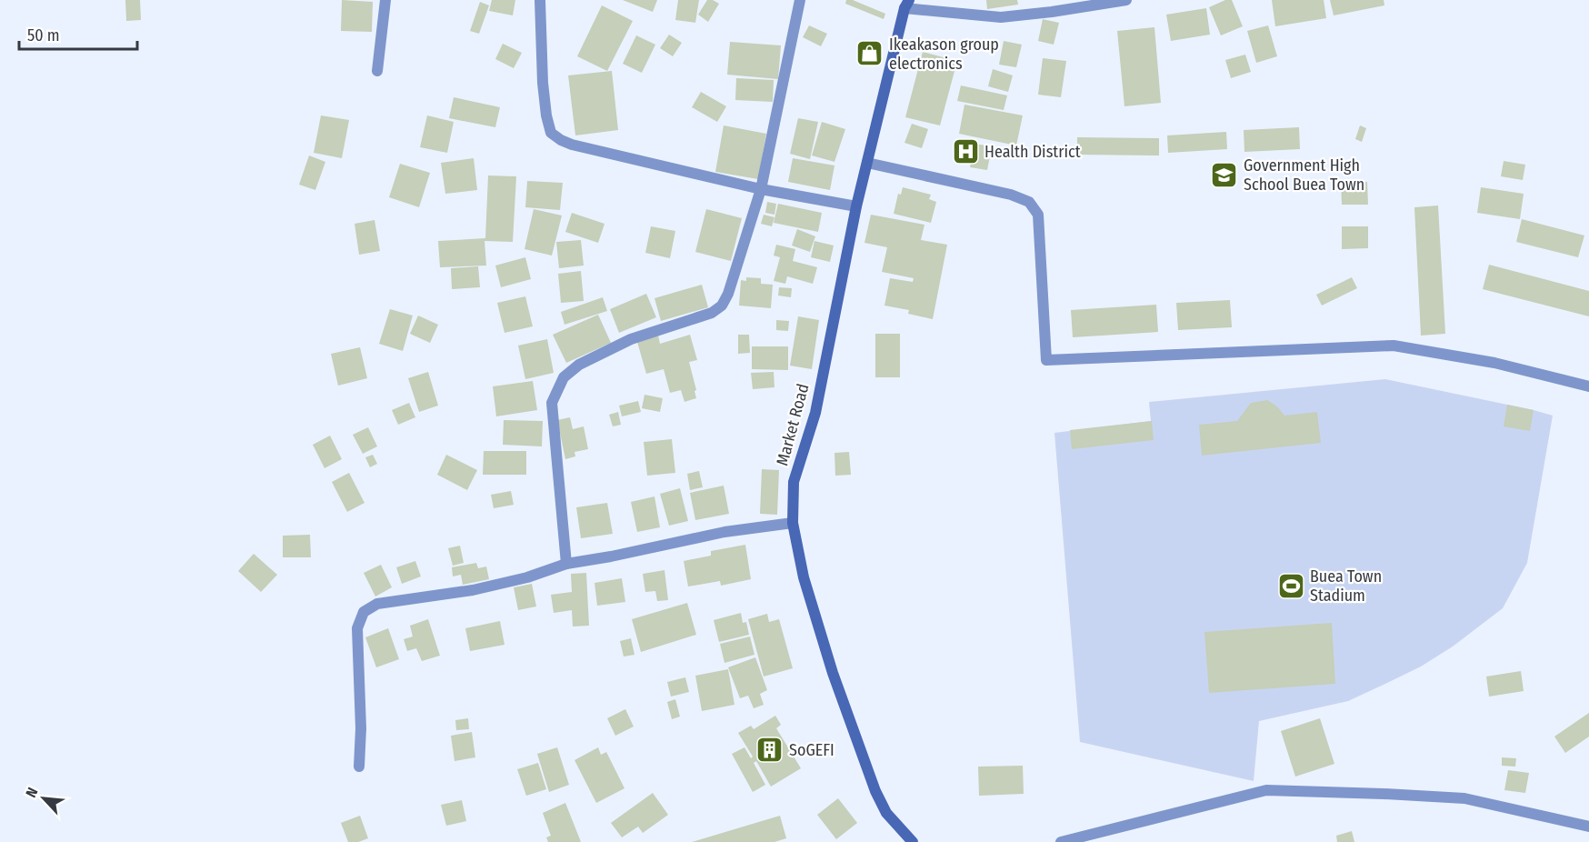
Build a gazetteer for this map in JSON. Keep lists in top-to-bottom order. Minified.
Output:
{"streets":{"main road":["Market Road"]},"places":{"shop":["Ikeakason group electronics"],"hospital":["Health District"],"school or university":["Government High School Buea Town"],"sports":["Buea Town Stadium"],"building":["SoGEFI"]},"scale_bar":"50 m","north":"top left"}
